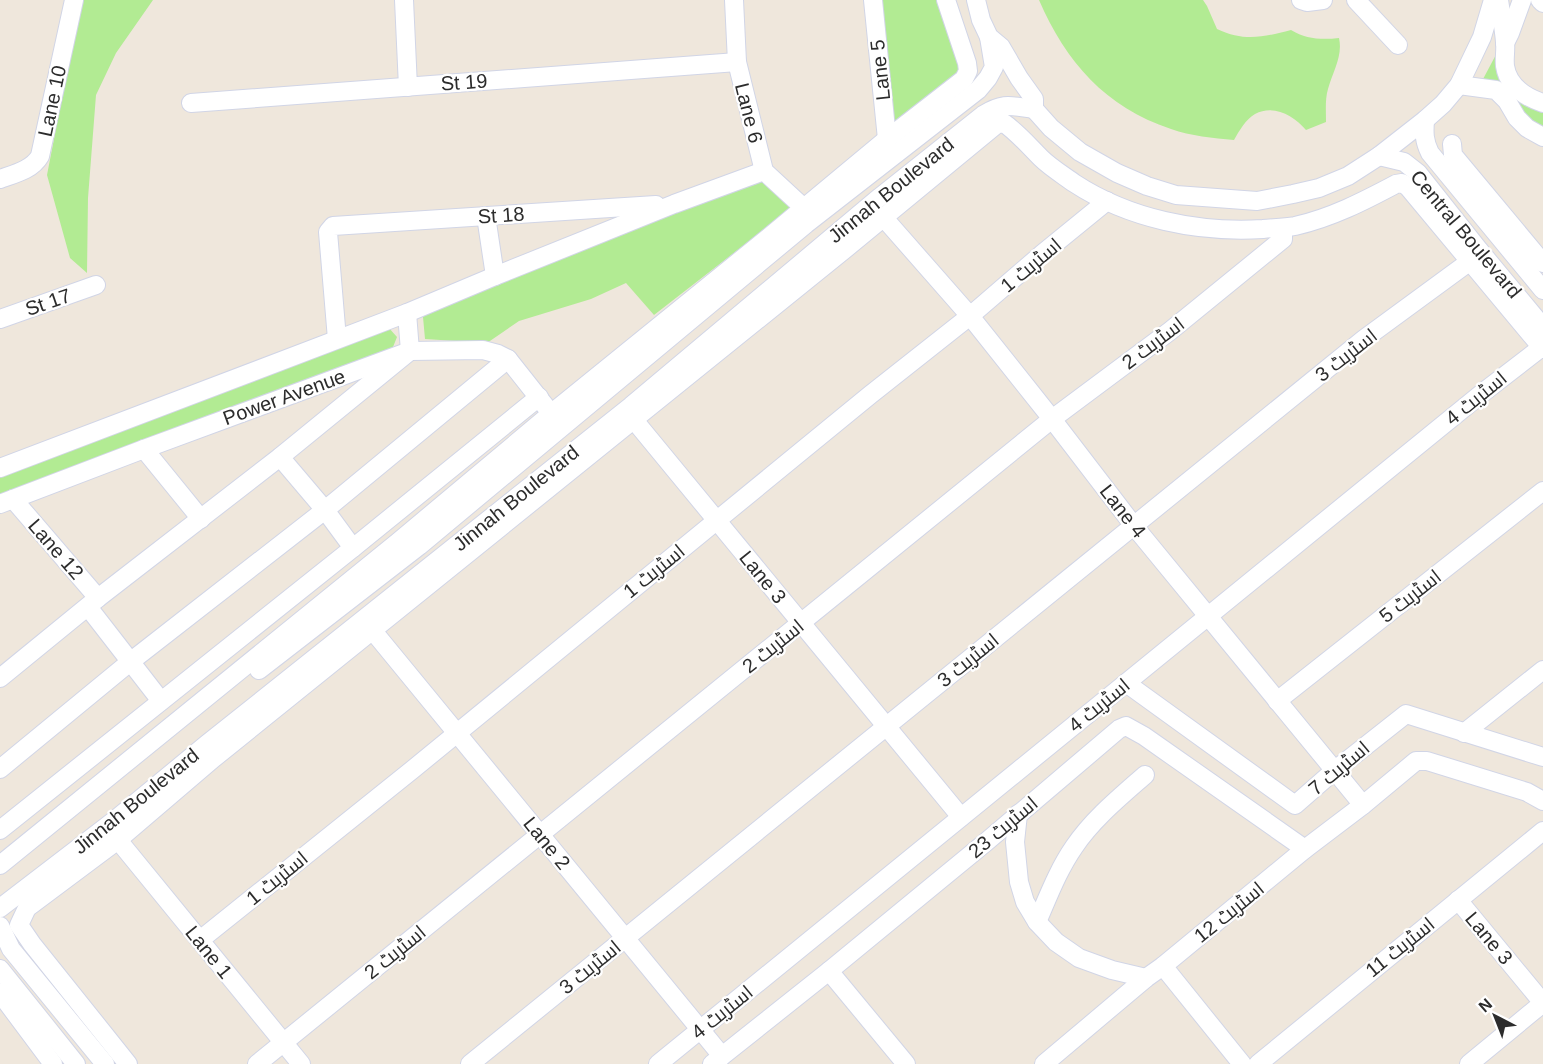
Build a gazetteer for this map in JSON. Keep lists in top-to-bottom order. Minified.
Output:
{"streets":{"street":["Lane 5","St 19","Lane 10","Lane 6","Jinnah Boulevard","St 18","Central Boulevard","اسٹریٹ 1","St 17","اسٹریٹ 2","اسٹریٹ 3","Power Avenue","اسٹریٹ 4","Lane 4","Lane 12","Lane 3","اسٹریٹ 5","اسٹریٹ 7","اسٹریٹ 23","Lane 2","اسٹریٹ 12","اسٹریٹ 11","Lane 1"]},"crossings":[["St 19","Lane 6"],["St 18","Power Avenue"],["اسٹریٹ 1","Lane 4"],["اسٹریٹ 1","Lane 3"],["اسٹریٹ 1","Lane 2"],["اسٹریٹ 1","Lane 1"],["اسٹریٹ 2","Lane 4"],["اسٹریٹ 2","Lane 3"],["اسٹریٹ 2","Lane 2"],["اسٹریٹ 2","Lane 1"],["اسٹریٹ 3","Lane 4"],["اسٹریٹ 3","Lane 3"],["اسٹریٹ 3","Lane 2"],["Power Avenue","Lane 12"],["اسٹریٹ 4","Lane 4"],["اسٹریٹ 4","Lane 3"],["اسٹریٹ 4","اسٹریٹ 7"],["اسٹریٹ 4","Lane 2"],["Lane 4","اسٹریٹ 5"],["Lane 4","اسٹریٹ 7"],["Lane 4","اسٹریٹ 12"],["Lane 3","اسٹریٹ 11"],["اسٹریٹ 23","Lane 2"],["اسٹریٹ 23","اسٹریٹ 12"]],"north":"top left"}
